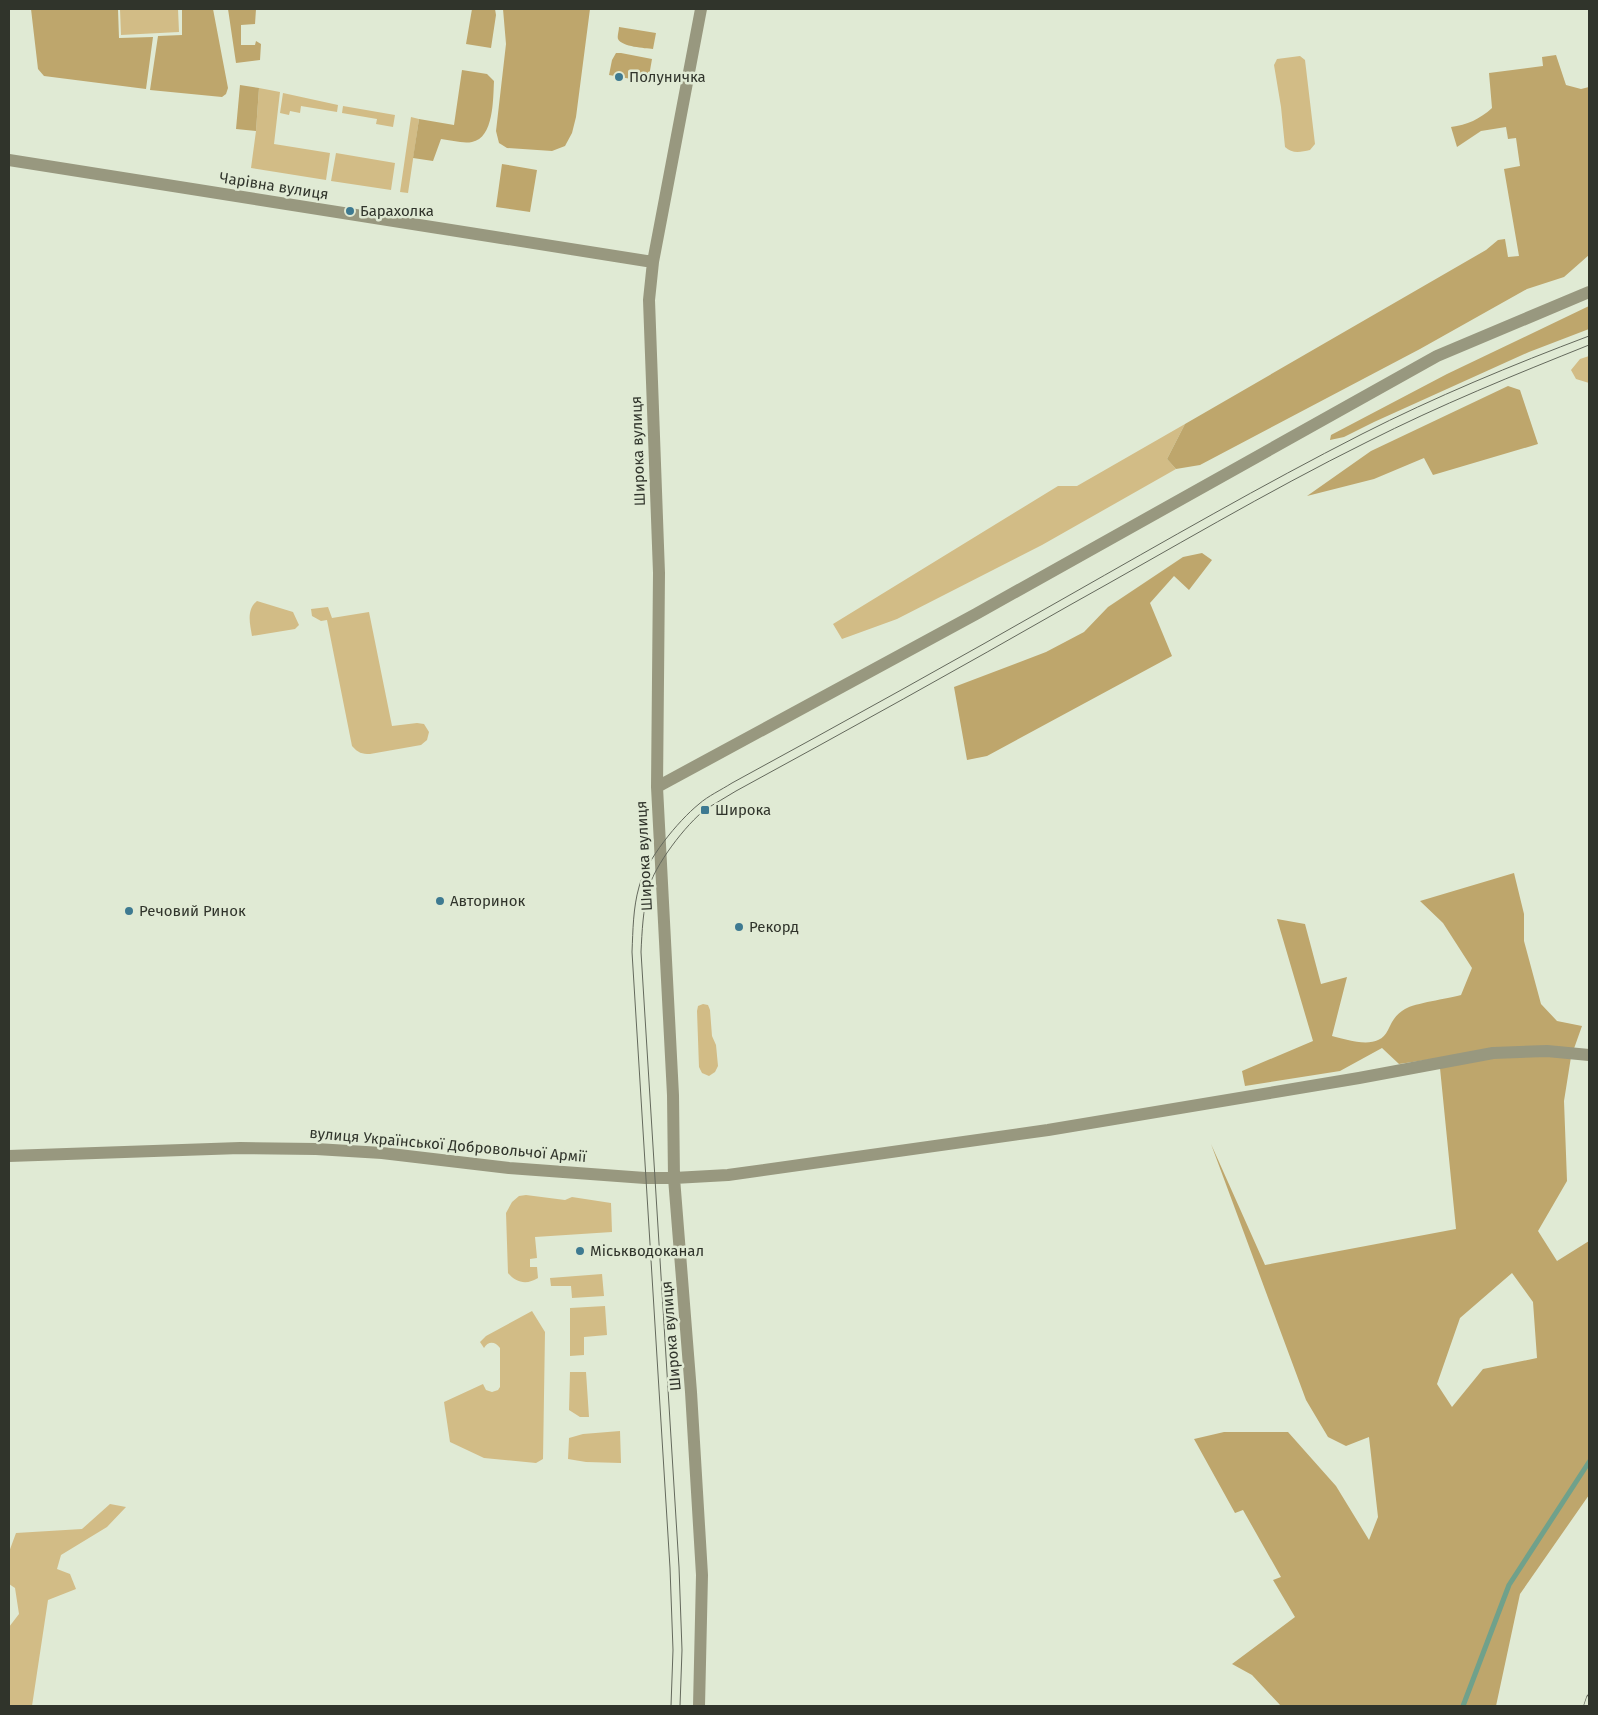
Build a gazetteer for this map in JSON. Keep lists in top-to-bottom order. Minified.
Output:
{"streets":{"street":["Чарівна вулиця","Широка вулиця","вулиця Української Добровольчої Армії"]},"crossings":[["Чарівна вулиця","Широка вулиця"],["Широка вулиця","вулиця Української Добровольчої Армії"]],"places":{"other":["Полуничка","Барахолка","Авторинок","Речовий Ринок","Рекорд","Міськводоканал"],"transit":["Широка"]}}
